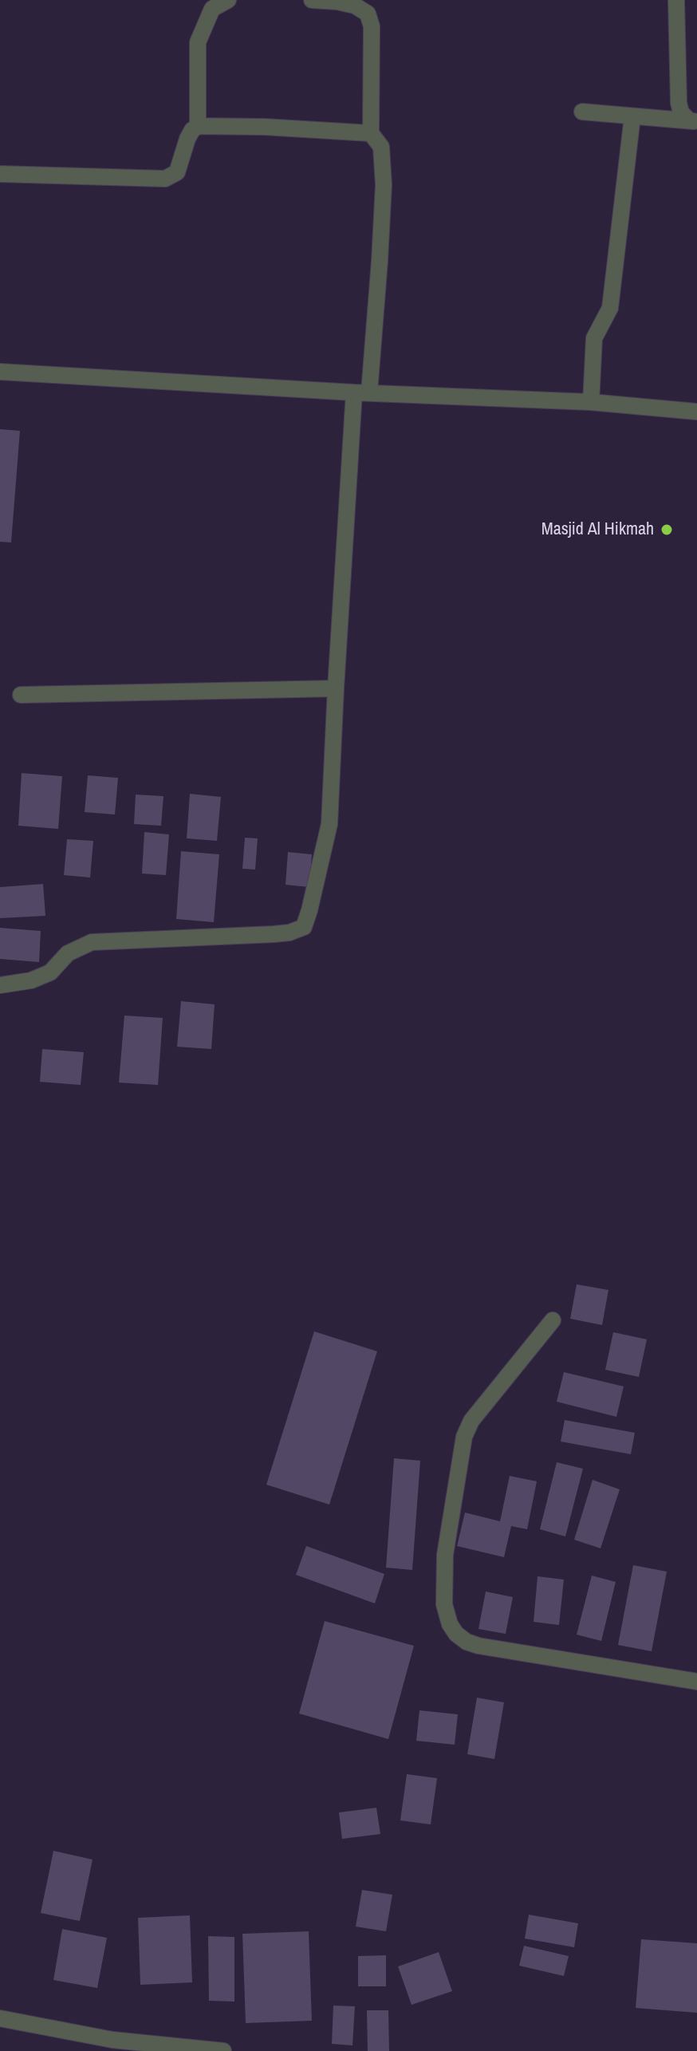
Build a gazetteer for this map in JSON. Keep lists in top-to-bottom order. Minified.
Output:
{"places":["Masjid Al Hikmah"]}
